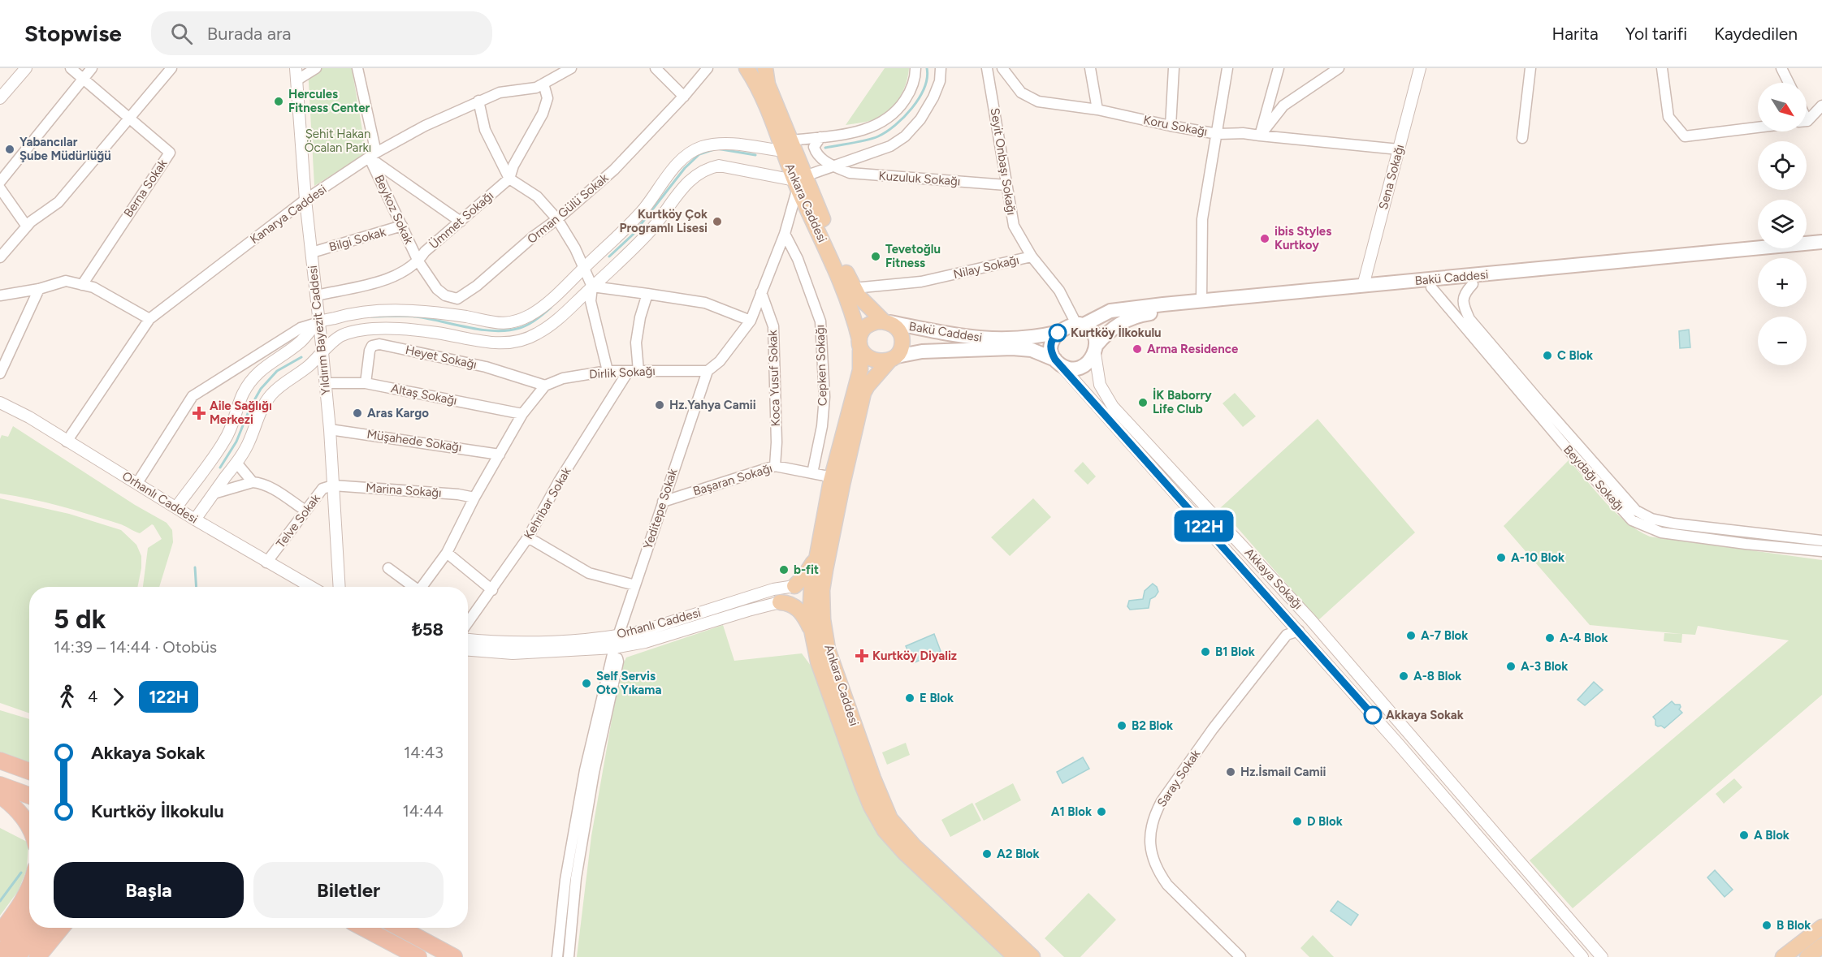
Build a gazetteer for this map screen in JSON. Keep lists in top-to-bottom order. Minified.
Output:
{"streets":{"main road":["Ankara Caddesi","Bakü Caddesi"],"street":["Koru Sokağı","Seyit Onbaşı Sokağı","Sena Sokağı","Kuzuluk Sokağı","Berna Sokak","Orman Gülü Sokak","Beykoz Sokak","Kanarya Caddesi","Ümmet Sokağı","Bilgi Sokak","Nilay Sokağı","Yıldırım Bayezit Caddesi","Heyet Sokağı","Cepken Sokağı","Dirlik Sokağı","Koca Yusuf Sokak","Altaş Sokağı","Müşahede Sokağı","Beydağı Sokağı","Başaran Sokağı","Marina Sokağı","Orhanlı Caddesi","Kehribar Sokak","Yeditepe Sokak","Telve Sokak","Akkaya Sokağı","Saray Sokak"]},"crossings":[["Koru Sokağı","Sena Sokağı"],["Seyit Onbaşı Sokağı","Kuzuluk Sokağı"],["Seyit Onbaşı Sokağı","Nilay Sokağı"],["Seyit Onbaşı Sokağı","Bakü Caddesi"],["Seyit Onbaşı Sokağı","Akkaya Sokağı"],["Sena Sokağı","Bakü Caddesi"],["Ankara Caddesi","Nilay Sokağı"],["Ankara Caddesi","Bakü Caddesi"],["Ankara Caddesi","Başaran Sokağı"],["Orman Gülü Sokak","Beykoz Sokak"],["Orman Gülü Sokak","Ümmet Sokağı"],["Beykoz Sokak","Kanarya Caddesi"],["Beykoz Sokak","Ümmet Sokağı"],["Beykoz Sokak","Bilgi Sokak"],["Kanarya Caddesi","Ümmet Sokağı"],["Kanarya Caddesi","Yıldırım Bayezit Caddesi"],["Kanarya Caddesi","Orhanlı Caddesi"],["Ümmet Sokağı","Yıldırım Bayezit Caddesi"],["Bilgi Sokak","Yıldırım Bayezit Caddesi"],["Bakü Caddesi","Beydağı Sokağı"],["Bakü Caddesi","Akkaya Sokağı"],["Yıldırım Bayezit Caddesi","Altaş Sokağı"],["Yıldırım Bayezit Caddesi","Müşahede Sokağı"],["Yıldırım Bayezit Caddesi","Marina Sokağı"],["Yıldırım Bayezit Caddesi","Telve Sokak"],["Heyet Sokağı","Dirlik Sokağı"],["Heyet Sokağı","Altaş Sokağı"],["Cepken Sokağı","Başaran Sokağı"],["Dirlik Sokağı","Kehribar Sokak"],["Dirlik Sokağı","Yeditepe Sokak"],["Koca Yusuf Sokak","Başaran Sokağı"],["Başaran Sokağı","Yeditepe Sokak"],["Marina Sokağı","Telve Sokak"],["Orhanlı Caddesi","Yeditepe Sokak"],["Orhanlı Caddesi","Telve Sokak"],["Akkaya Sokağı","Saray Sokak"]],"parks":["Şehit Hakan Öcalan Parkı"],"places":{"other":["Hercules Fitness Center","Yabancılar Şube Müdürlüğü","Kurtköy Çok Programlı Lisesi","ibis Styles Kurtkoy","Tevetoğlu Fitness","Kurtköy İlkokulu","Arma Residence","C Blok","İK Baborry Life Club","Hz.Yahya Camii","Aras Kargo","A-10 Blok","b-fit","A-7 Blok","A-4 Blok","B1 Blok","A-3 Blok","A-8 Blok","Self Servis Oto Yıkama","E Blok","Akkaya Sokak","B2 Blok","Hz.İsmail Camii","A1 Blok","D Blok","A Blok","A2 Blok","B Blok"],"health":["Aile Sağlığı Merkezi","Kurtköy Diyaliz"]},"lines":["bus line 122H"],"north":"bottom right","page":{"header":"Stopwise","search":"Burada ara","nav":["Harita","Yol tarifi","Kaydedilen"],"on_map":"122H","map_buttons":["+","−"],"heading":["5 dk","14:39 – 14:44 · Otobüs","₺58"],"legs":["4","122H"],"list":[{"name":"Akkaya Sokak","value":"14:43"},{"name":"Kurtköy İlkokulu","value":"14:44"}],"buttons":["Başla","Biletler"]}}
